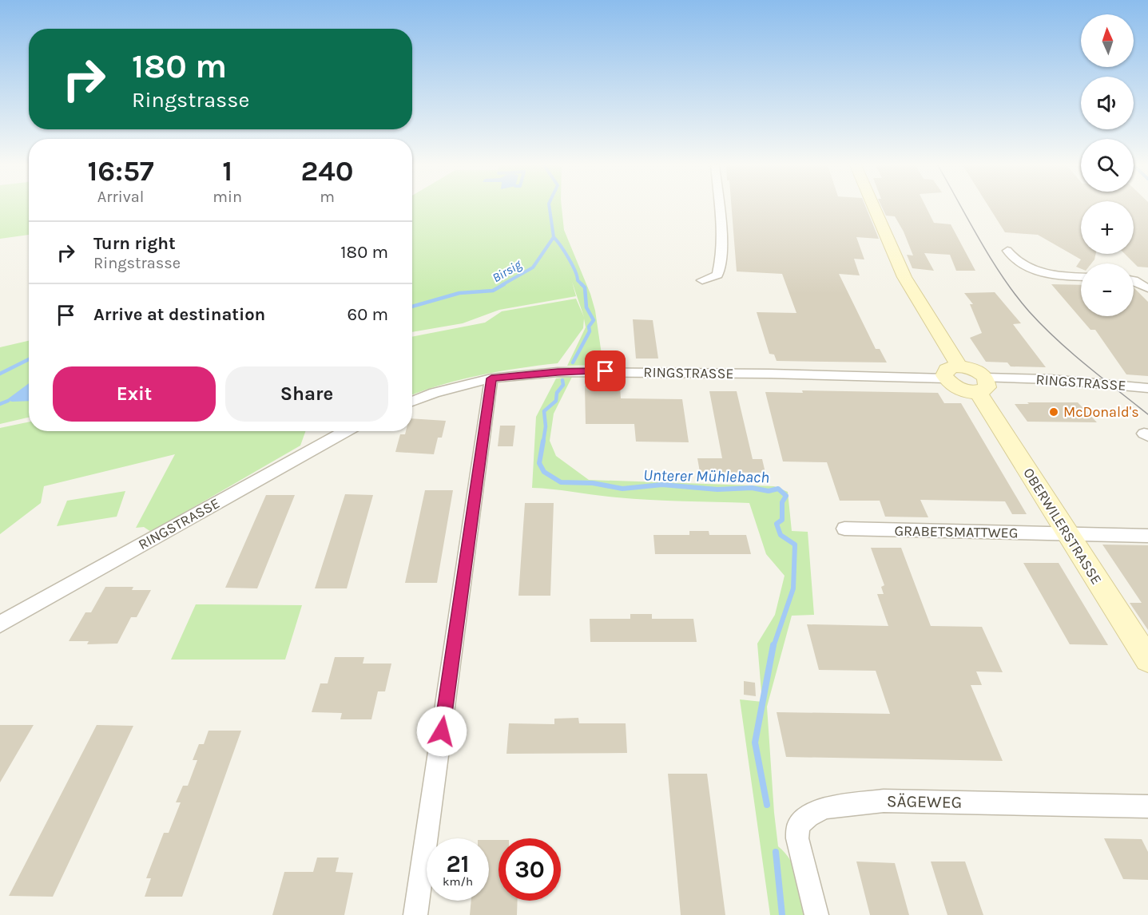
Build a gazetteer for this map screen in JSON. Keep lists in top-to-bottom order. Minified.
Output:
{"streets":{"main road":["OBERWILERSTRASSE"],"street":["RINGSTRASSE","GRABETSMATTWEG","SÄGEWEG"]},"crossings":[["RINGSTRASSE","OBERWILERSTRASSE"],["OBERWILERSTRASSE","GRABETSMATTWEG"]],"water":["Birsig","Unterer Mühlebach"],"places":["McDonald's"],"north":"top","page":{"map_buttons":["+","−"],"turn":["180 m","Ringstrasse"],"eta":["16:57","Arrival","1","min","240","m"],"list":[{"name":"Turn right","note":"Ringstrasse","value":"180 m"},{"name":"Arrive at destination","value":"60 m"}],"buttons":["Exit","Share"],"speed":"21 km/h","limit":"30"}}
